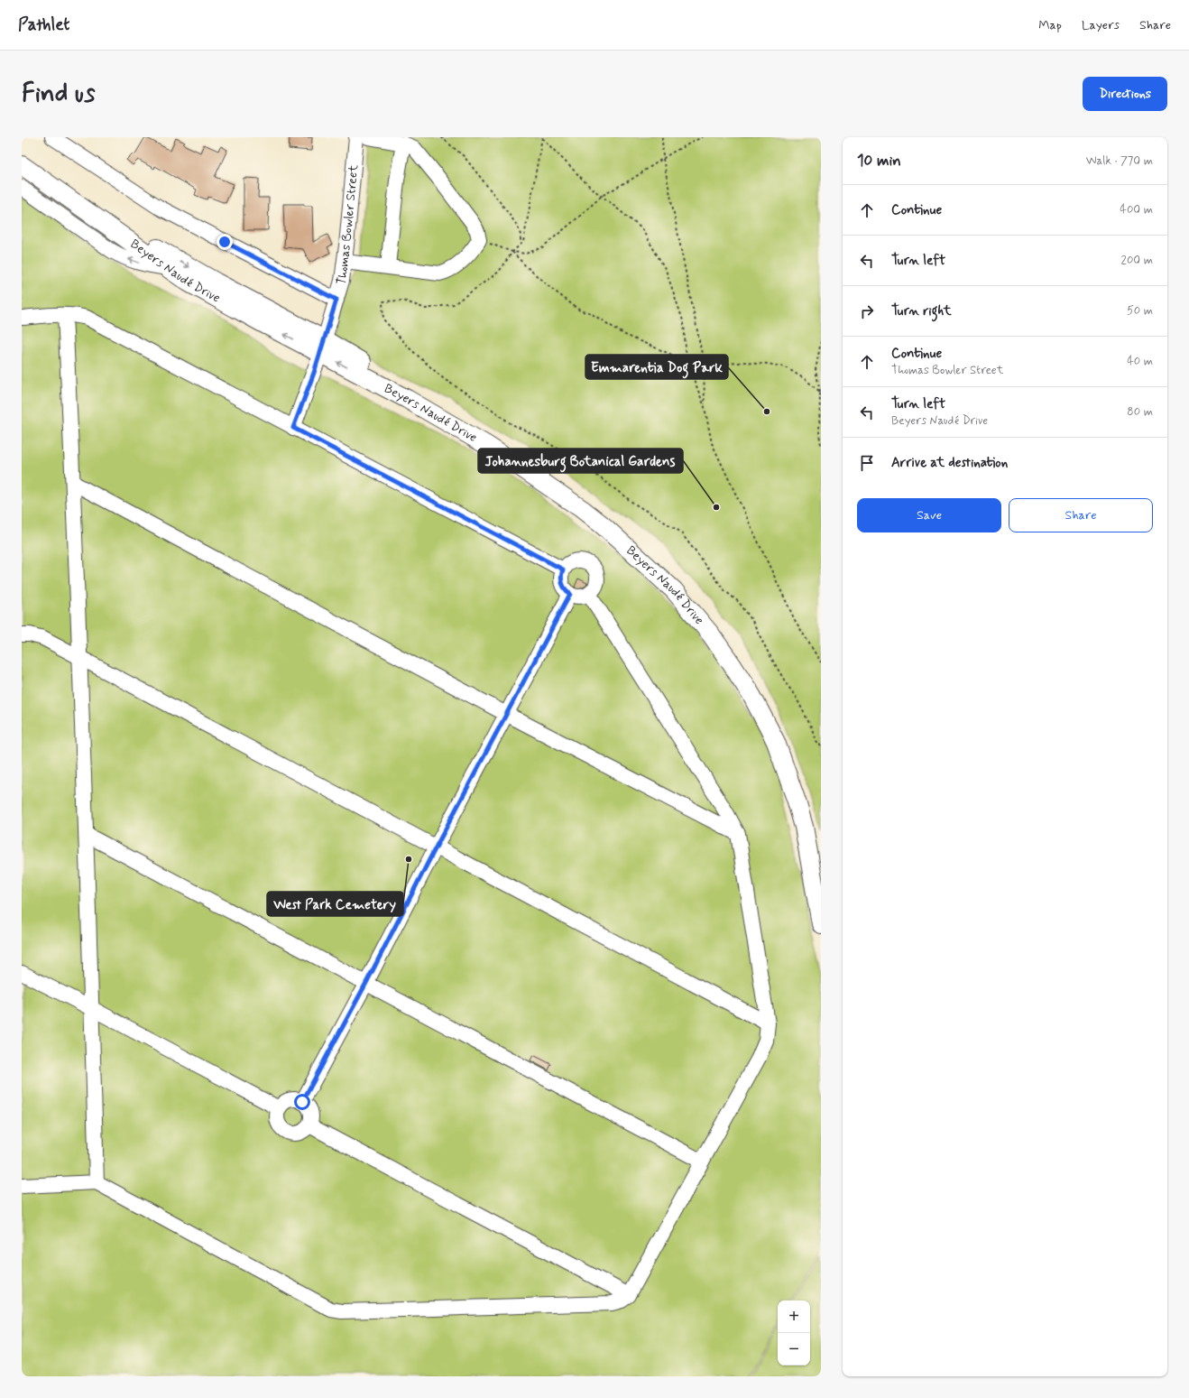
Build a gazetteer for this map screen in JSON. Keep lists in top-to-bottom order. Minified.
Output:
{"streets":{"main road":["Beyers Naudé Drive"],"street":["Thomas Bowler Street"]},"crossings":[["Thomas Bowler Street","Beyers Naudé Drive"]],"places":["Emmarentia Dog Park","Johannesburg Botanical Gardens","West Park Cemetery"],"page":{"header":"Pathlet","nav":["Map","Layers","Share"],"buttons":["Directions",["Save","Share"]],"title":"Find us","heading":["10 min","Walk · 770 m"],"list":[["Continue","400 m"],["Turn left","200 m"],["Turn right","50 m"],["Continue","Thomas Bowler Street","40 m"],["Turn left","Beyers Naudé Drive","80 m"],"Arrive at destination"],"map_buttons":["+","−"]}}
